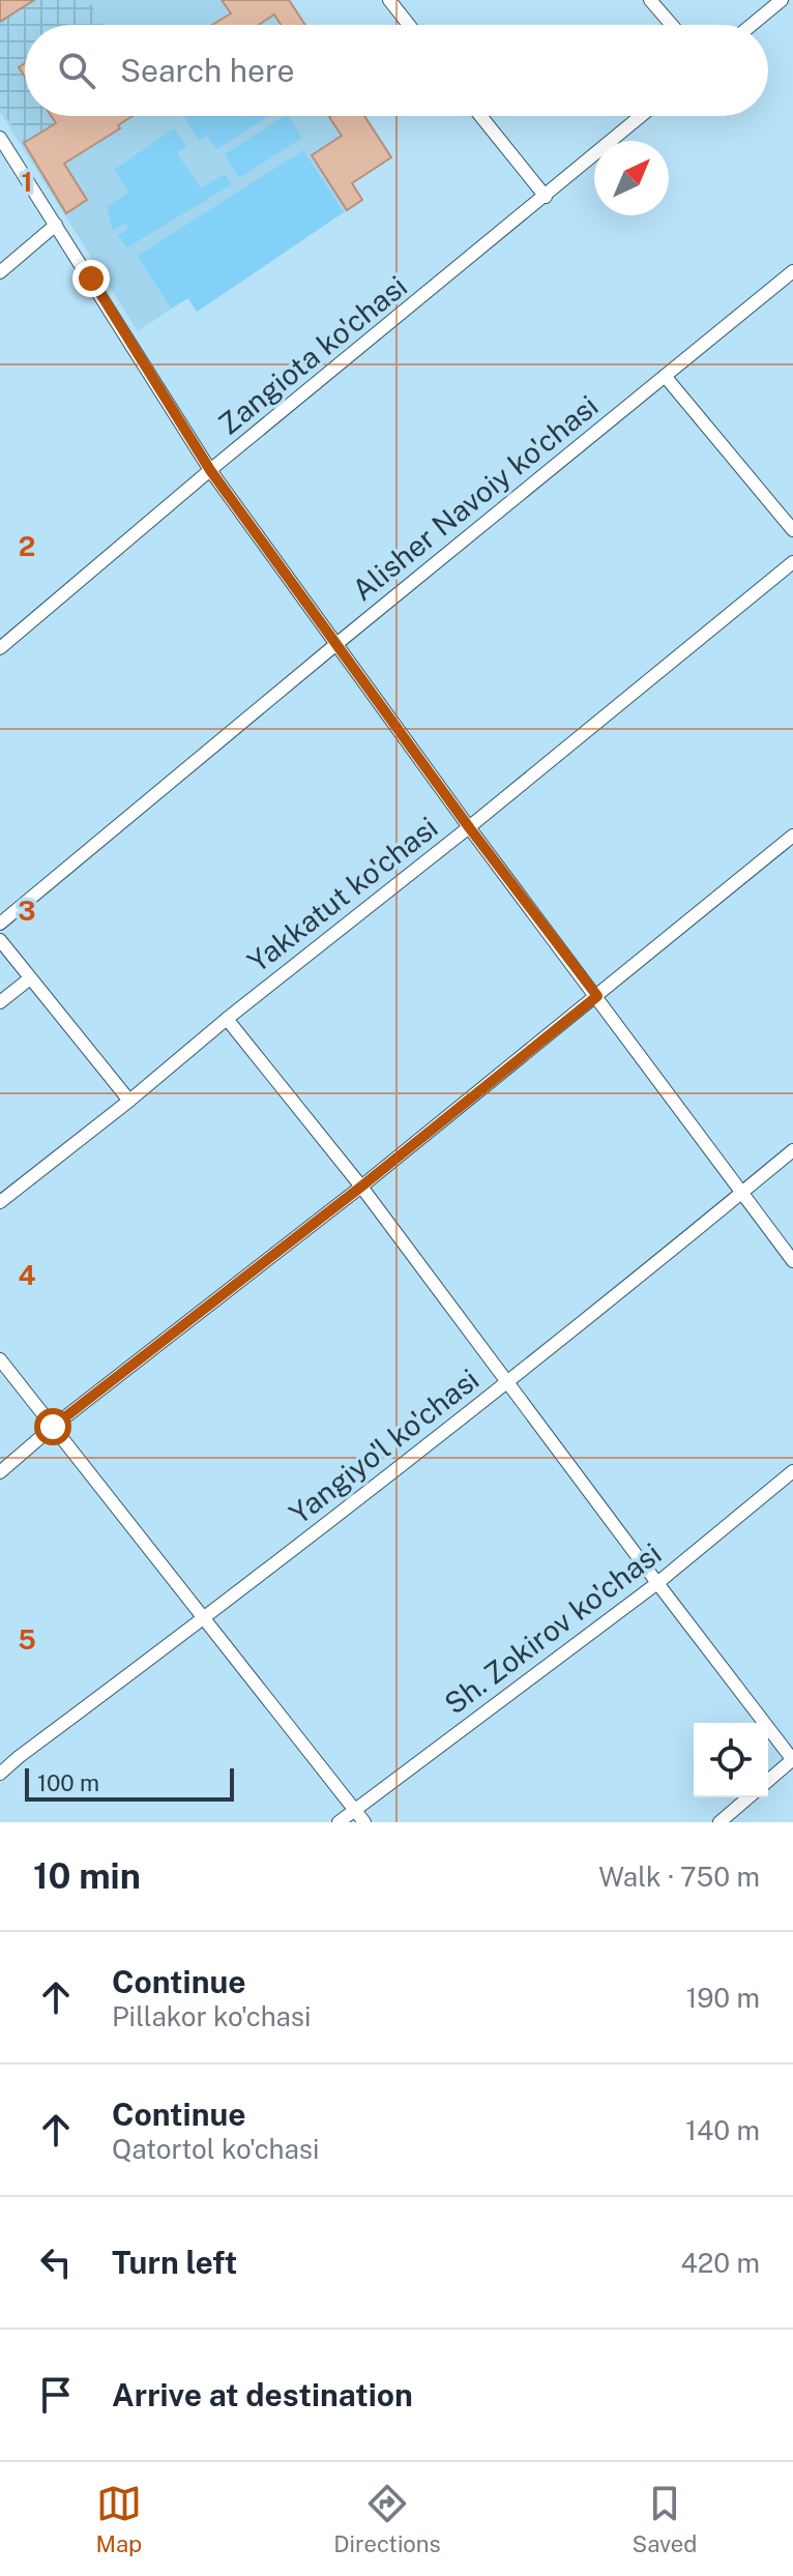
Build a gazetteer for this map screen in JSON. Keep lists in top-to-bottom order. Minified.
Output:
{"streets":{"street":["Zangiota ko'chasi","Alisher Navoiy ko'chasi","Yakkatut ko'chasi","Yangiyo'l ko'chasi","Sh. Zokirov ko'chasi"]},"scale_bar":"100 m","north":"top right","page":{"search":"Search here","scale":"100 m","heading":["10 min","Walk · 750 m"],"list":[["Continue","Pillakor ko'chasi","190 m"],["Continue","Qatortol ko'chasi","140 m"],["Turn left","420 m"],"Arrive at destination"],"nav":["Map","Directions","Saved"]},"grid":{"rows":["1","2","3","4","5"]}}
